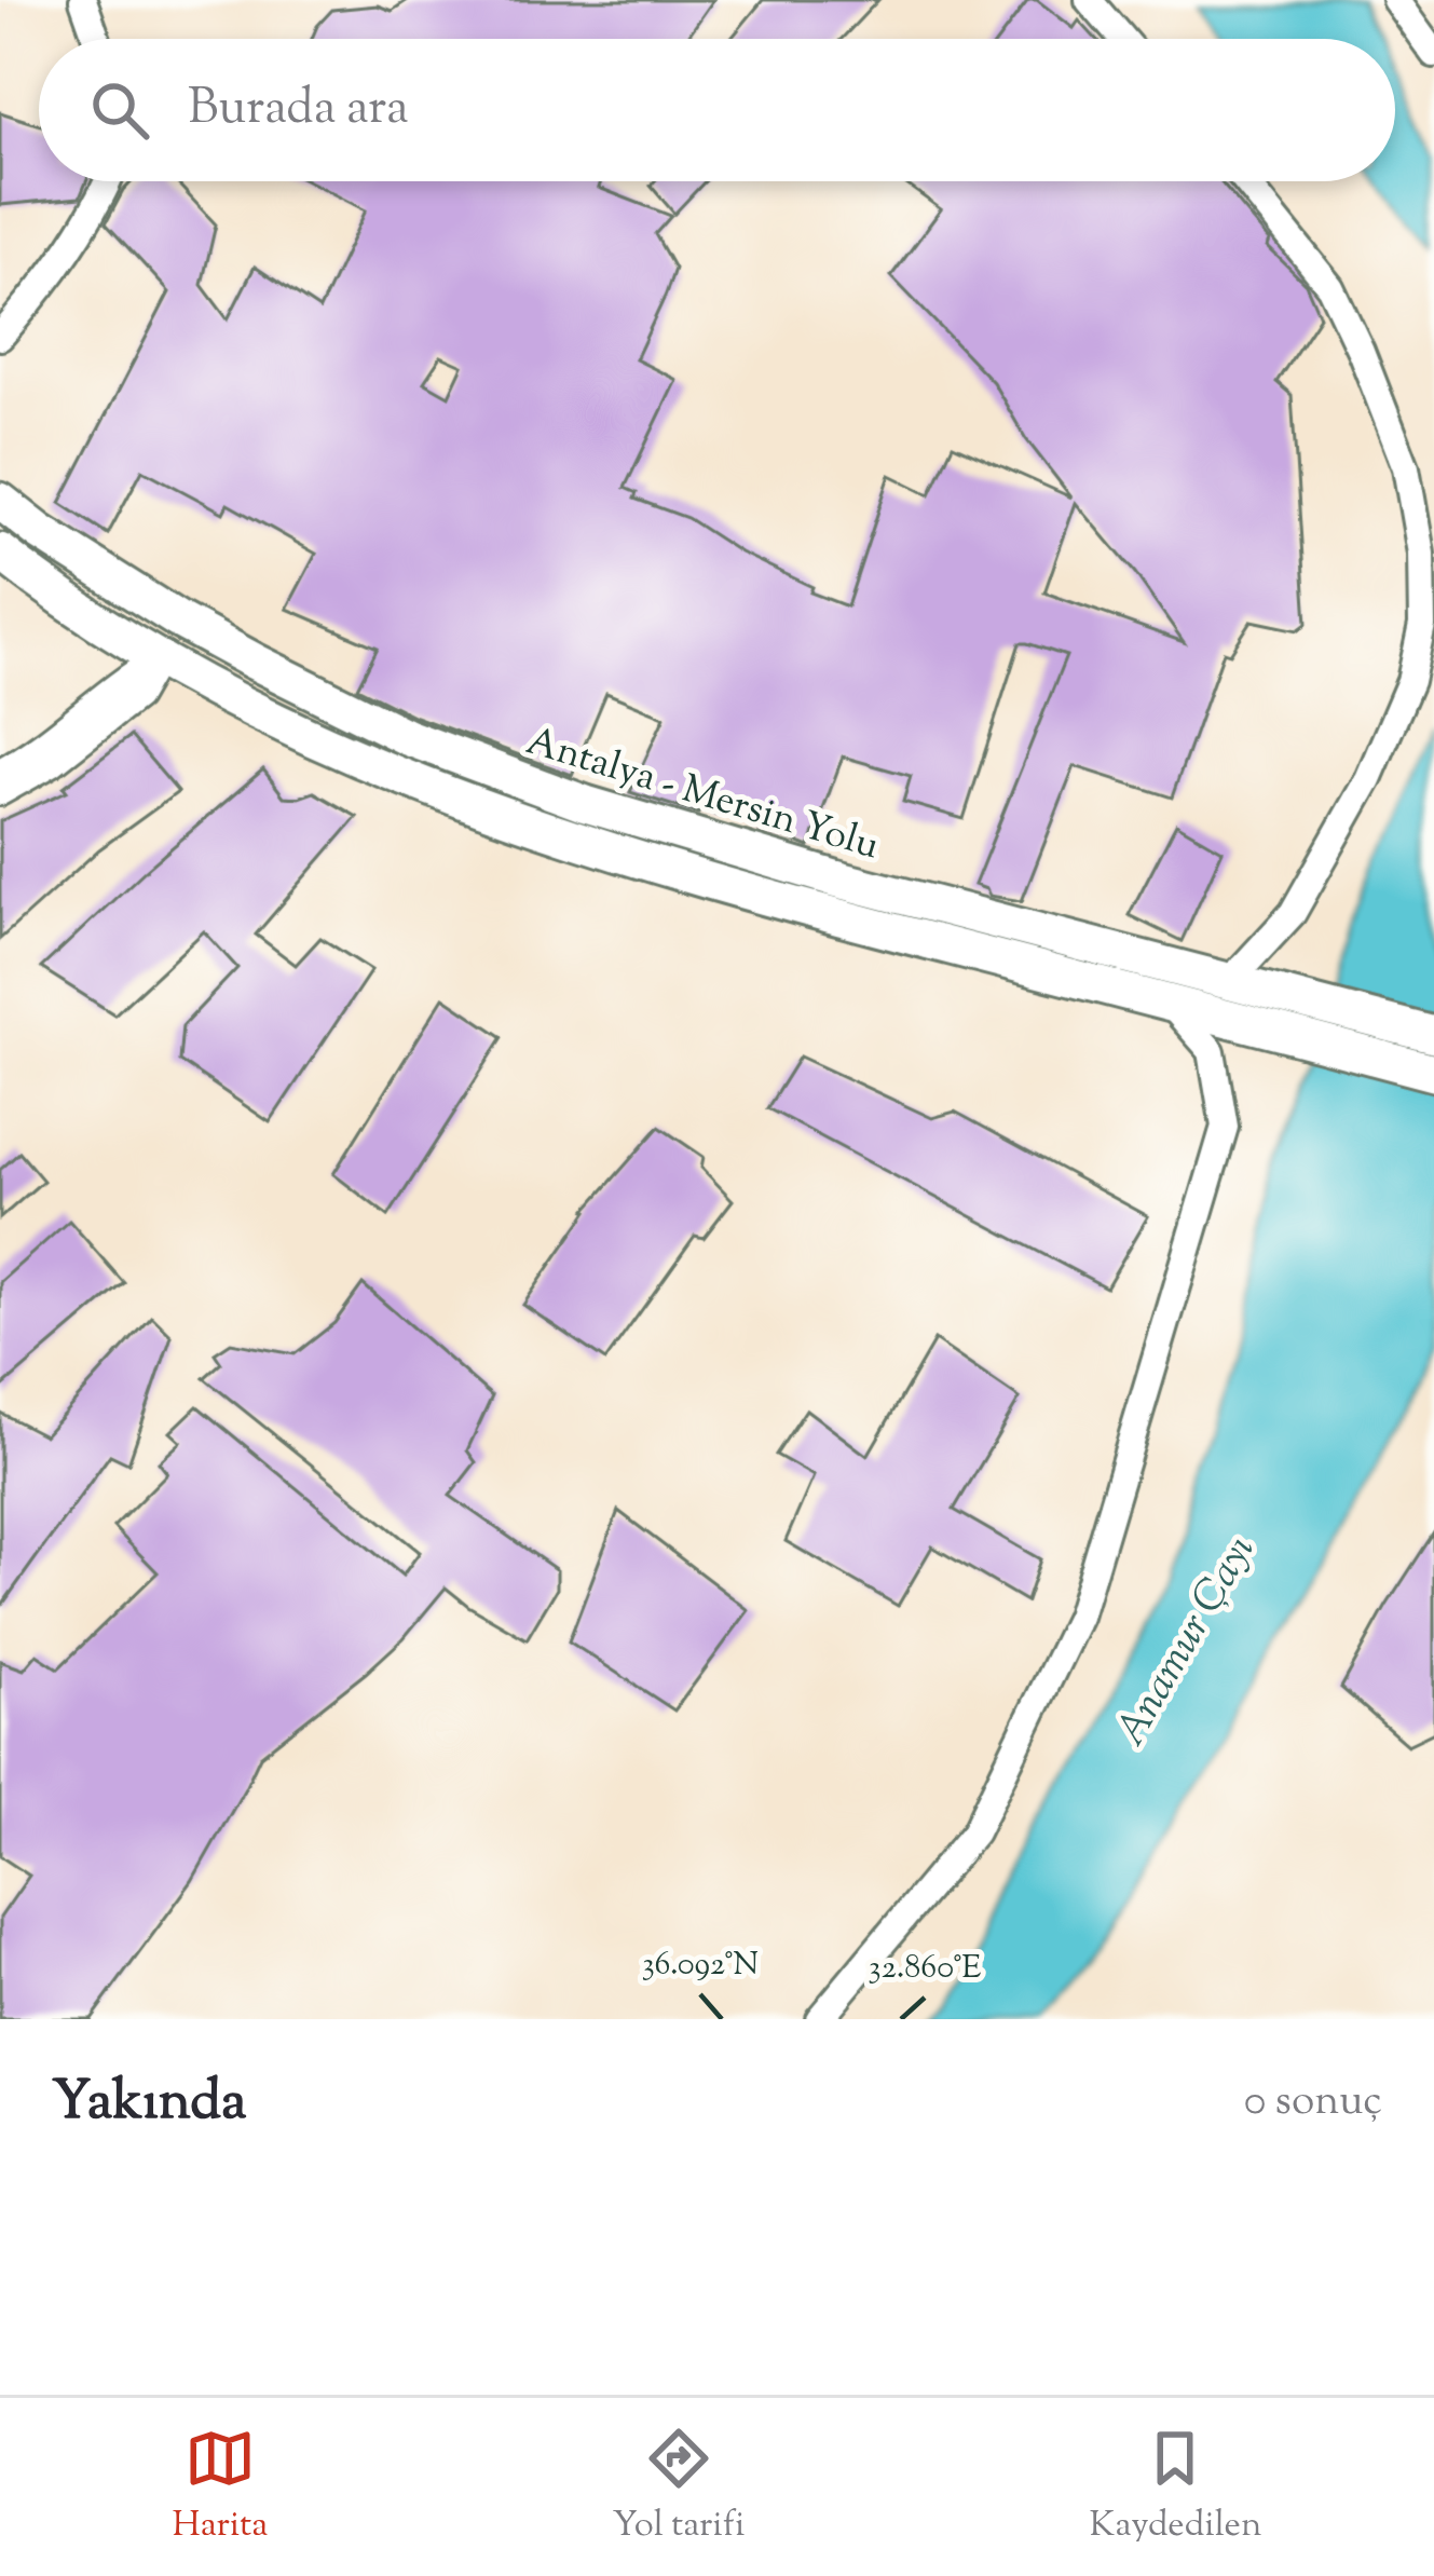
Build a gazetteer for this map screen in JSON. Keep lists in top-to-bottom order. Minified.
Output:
{"streets":{"highway":["Antalya - Mersin Yolu"]},"water":["Anamur Çayı"],"page":{"search":"Burada ara","heading":["Yakında","0 sonuç"],"nav":["Harita","Yol tarifi","Kaydedilen"]},"coordinates":["36.092°N","32.860°E"]}
